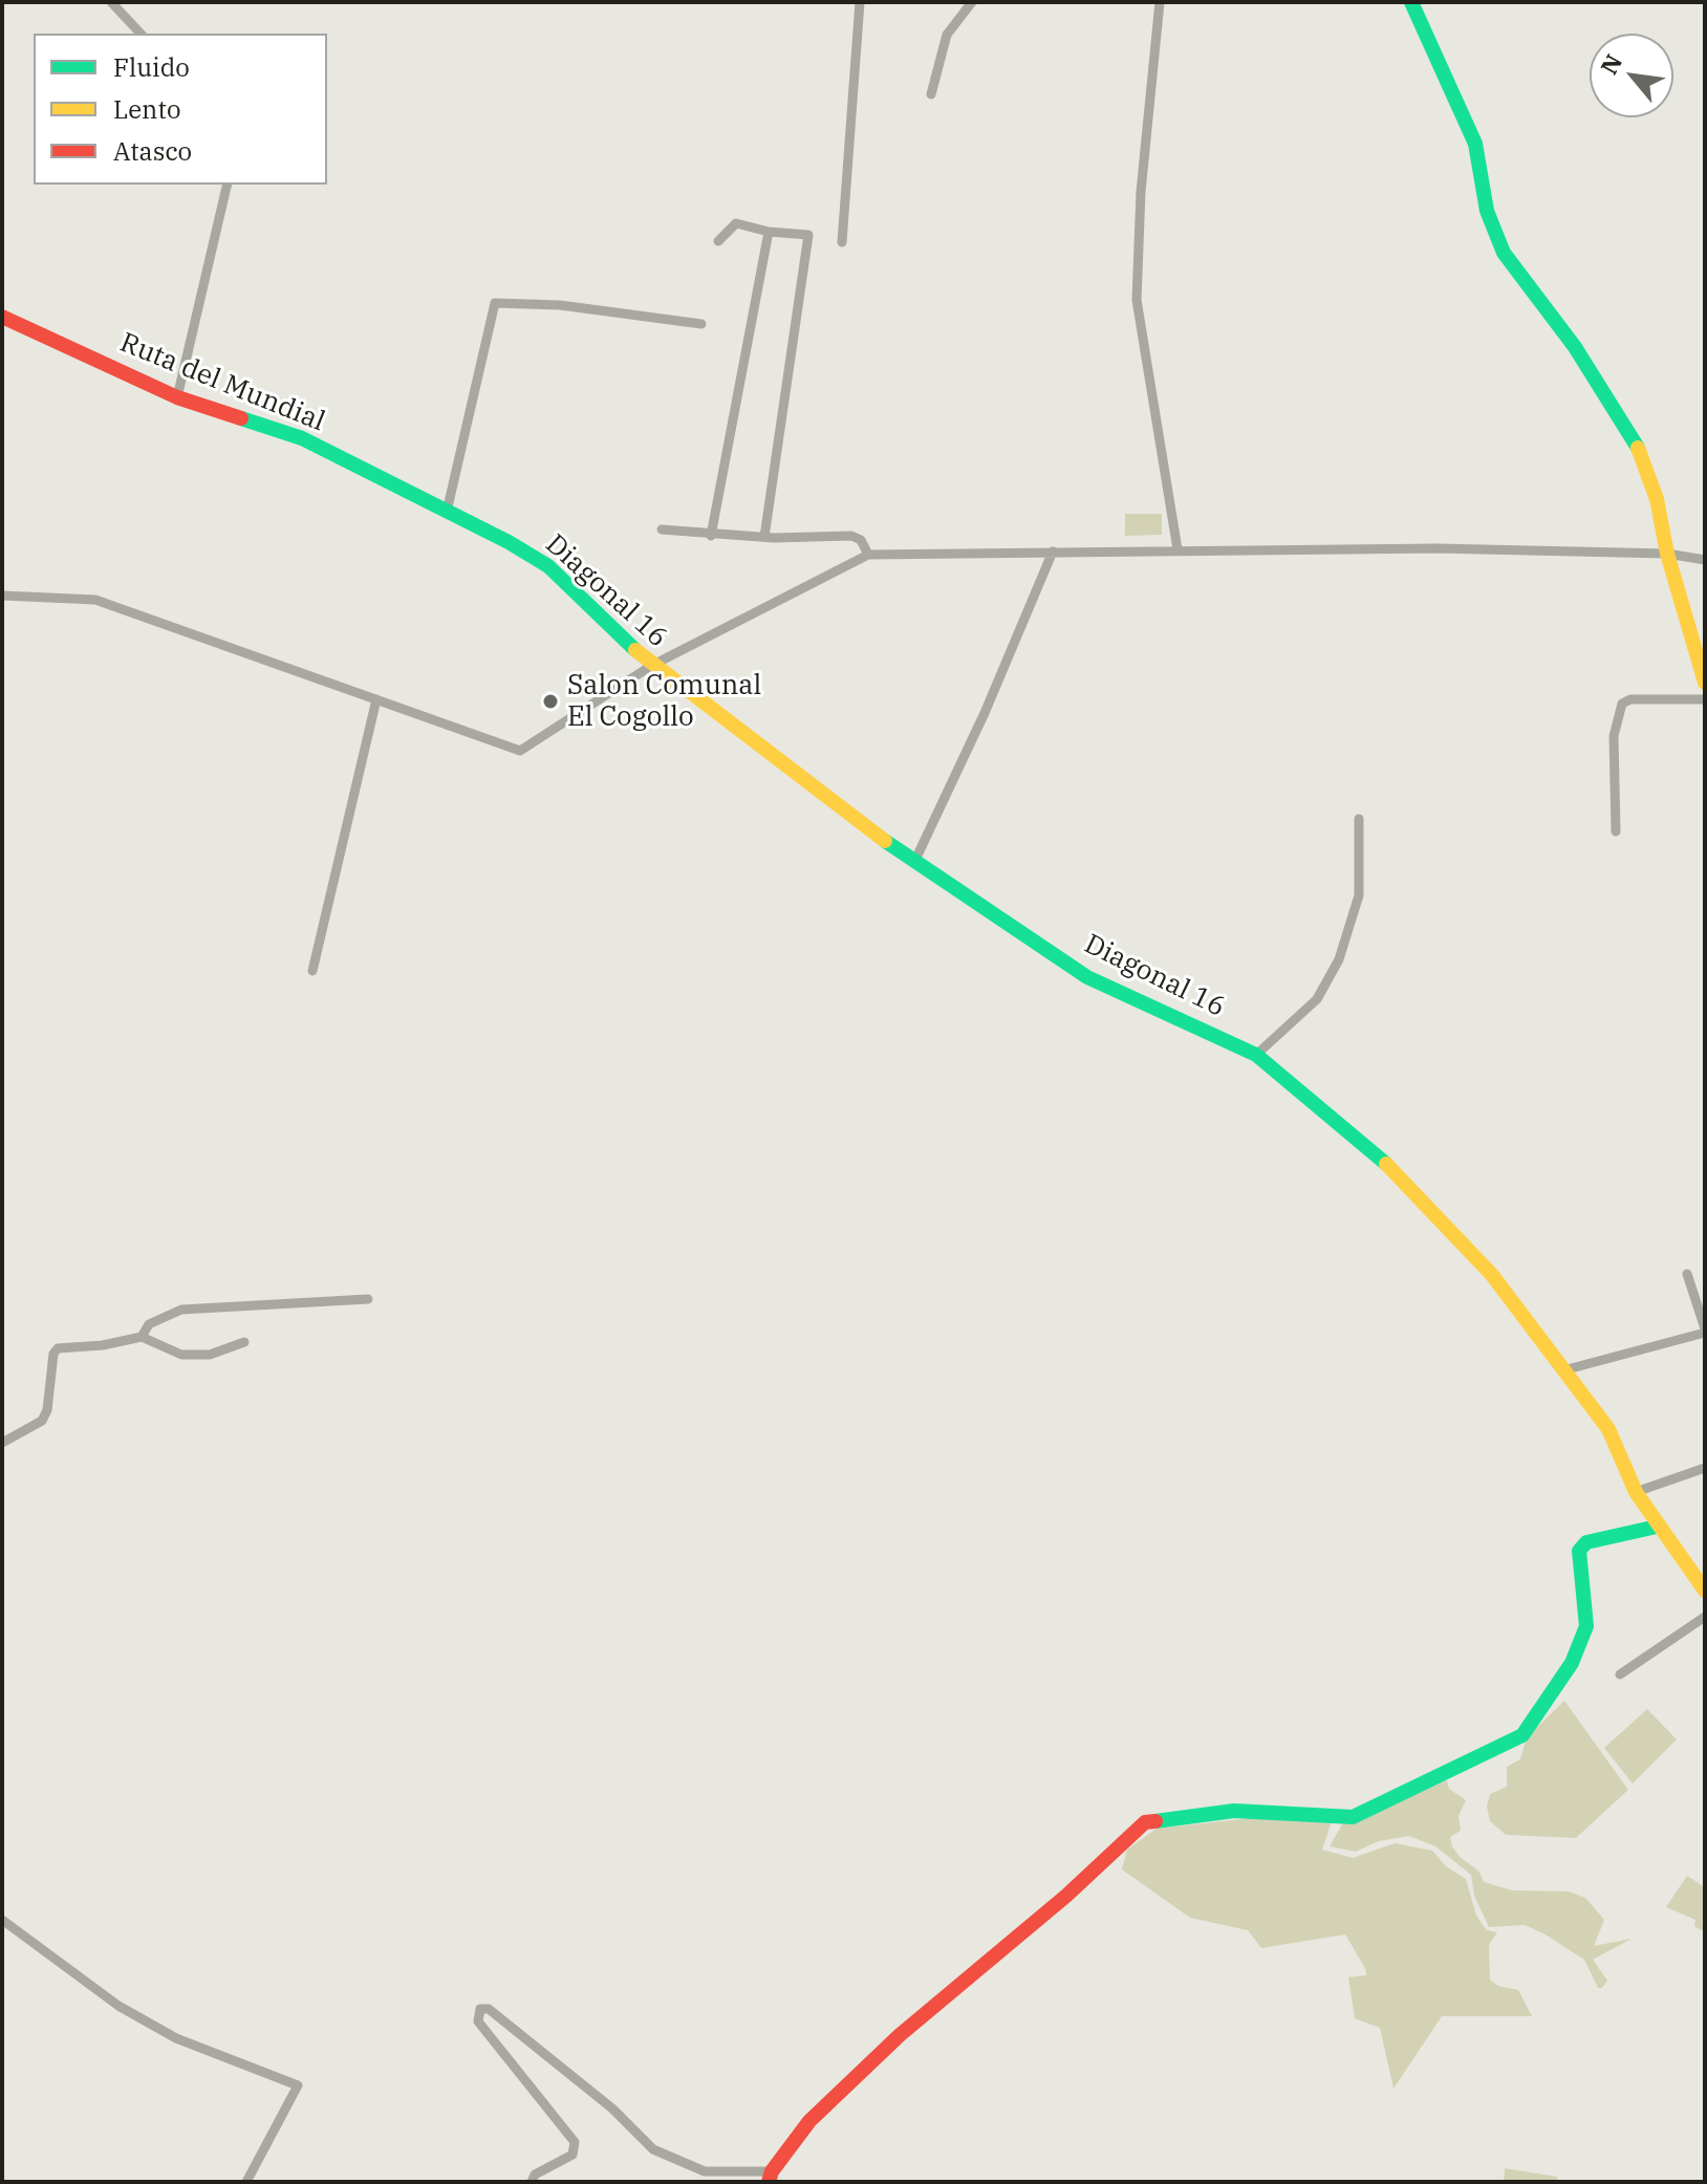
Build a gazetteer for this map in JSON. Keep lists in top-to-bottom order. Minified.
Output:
{"streets":{"street":["Ruta del Mundial","Diagonal 16"]},"crossings":[["Ruta del Mundial","Diagonal 16"]],"places":["Salon Comunal El Cogollo"],"legend":["Fluido","Lento","Atasco"],"north":"top left"}
